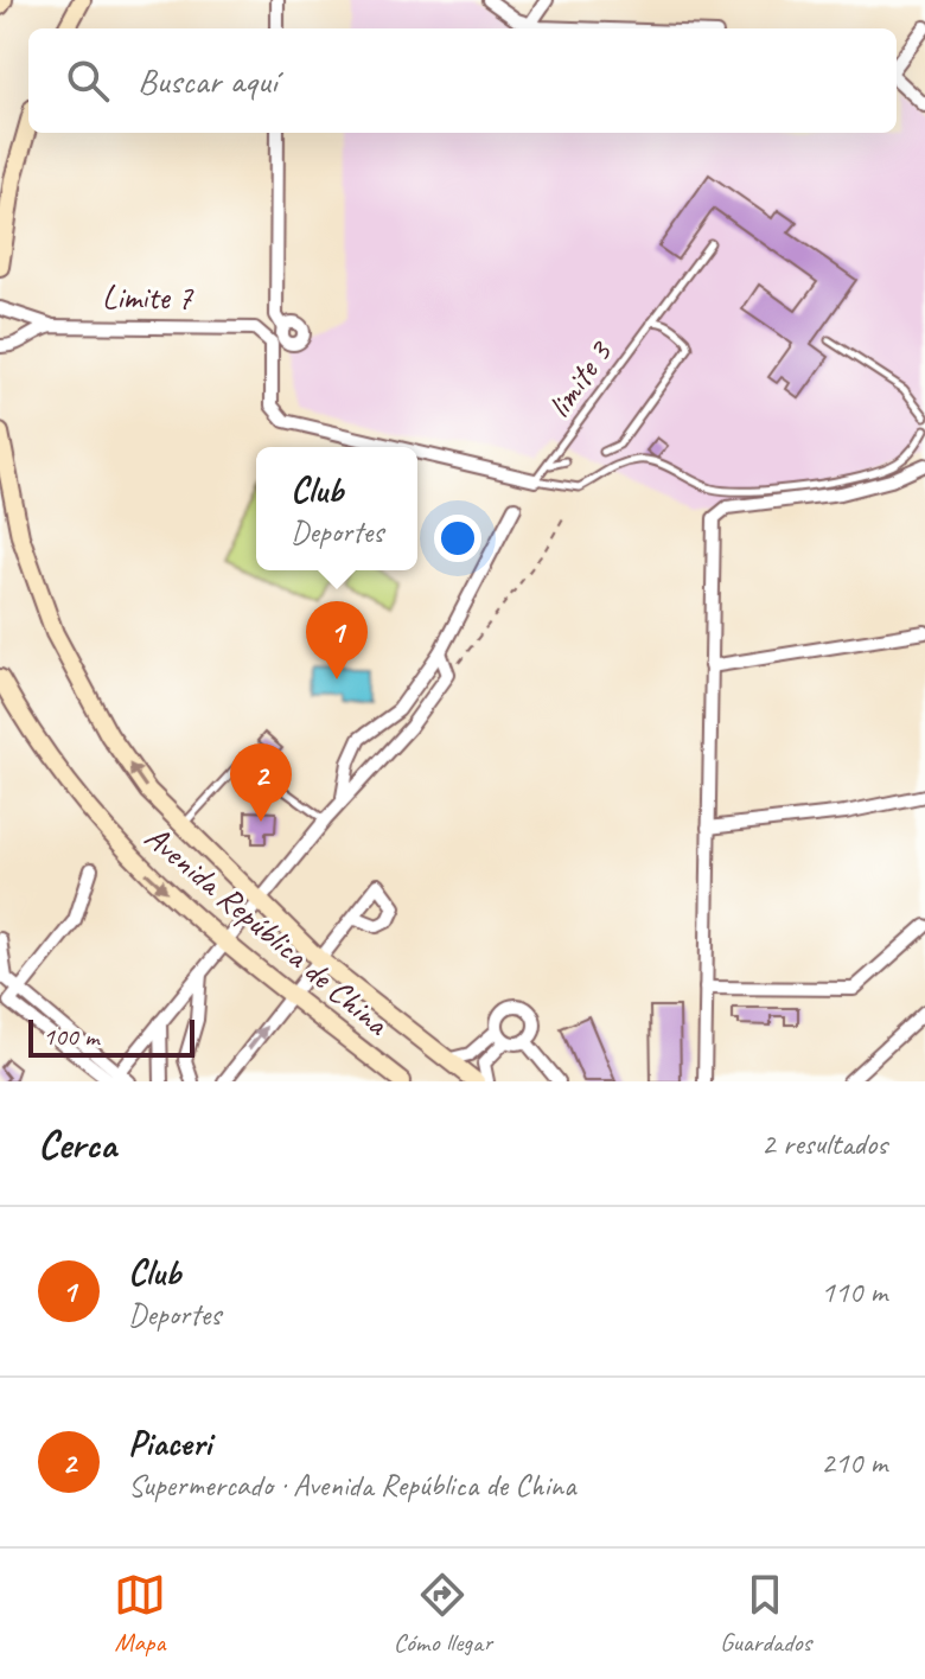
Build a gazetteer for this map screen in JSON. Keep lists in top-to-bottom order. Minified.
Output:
{"streets":{"main road":["Avenida República de China"],"street":["Limite 7"],"lane":["limite 3"]},"crossings":[["Limite 7","limite 3"]],"scale_bar":"100 m","page":{"search":"Buscar aquí","popup":["Club","Deportes"],"pins":["1","2"],"scale":"100 m","heading":["Cerca","2 resultados"],"list":[{"mark":"1","name":"Club","note":"Deportes","value":"110 m"},{"mark":"2","name":"Piaceri","note":"Supermercado · Avenida República de China","value":"210 m"}],"nav":["Mapa","Cómo llegar","Guardados"]}}
